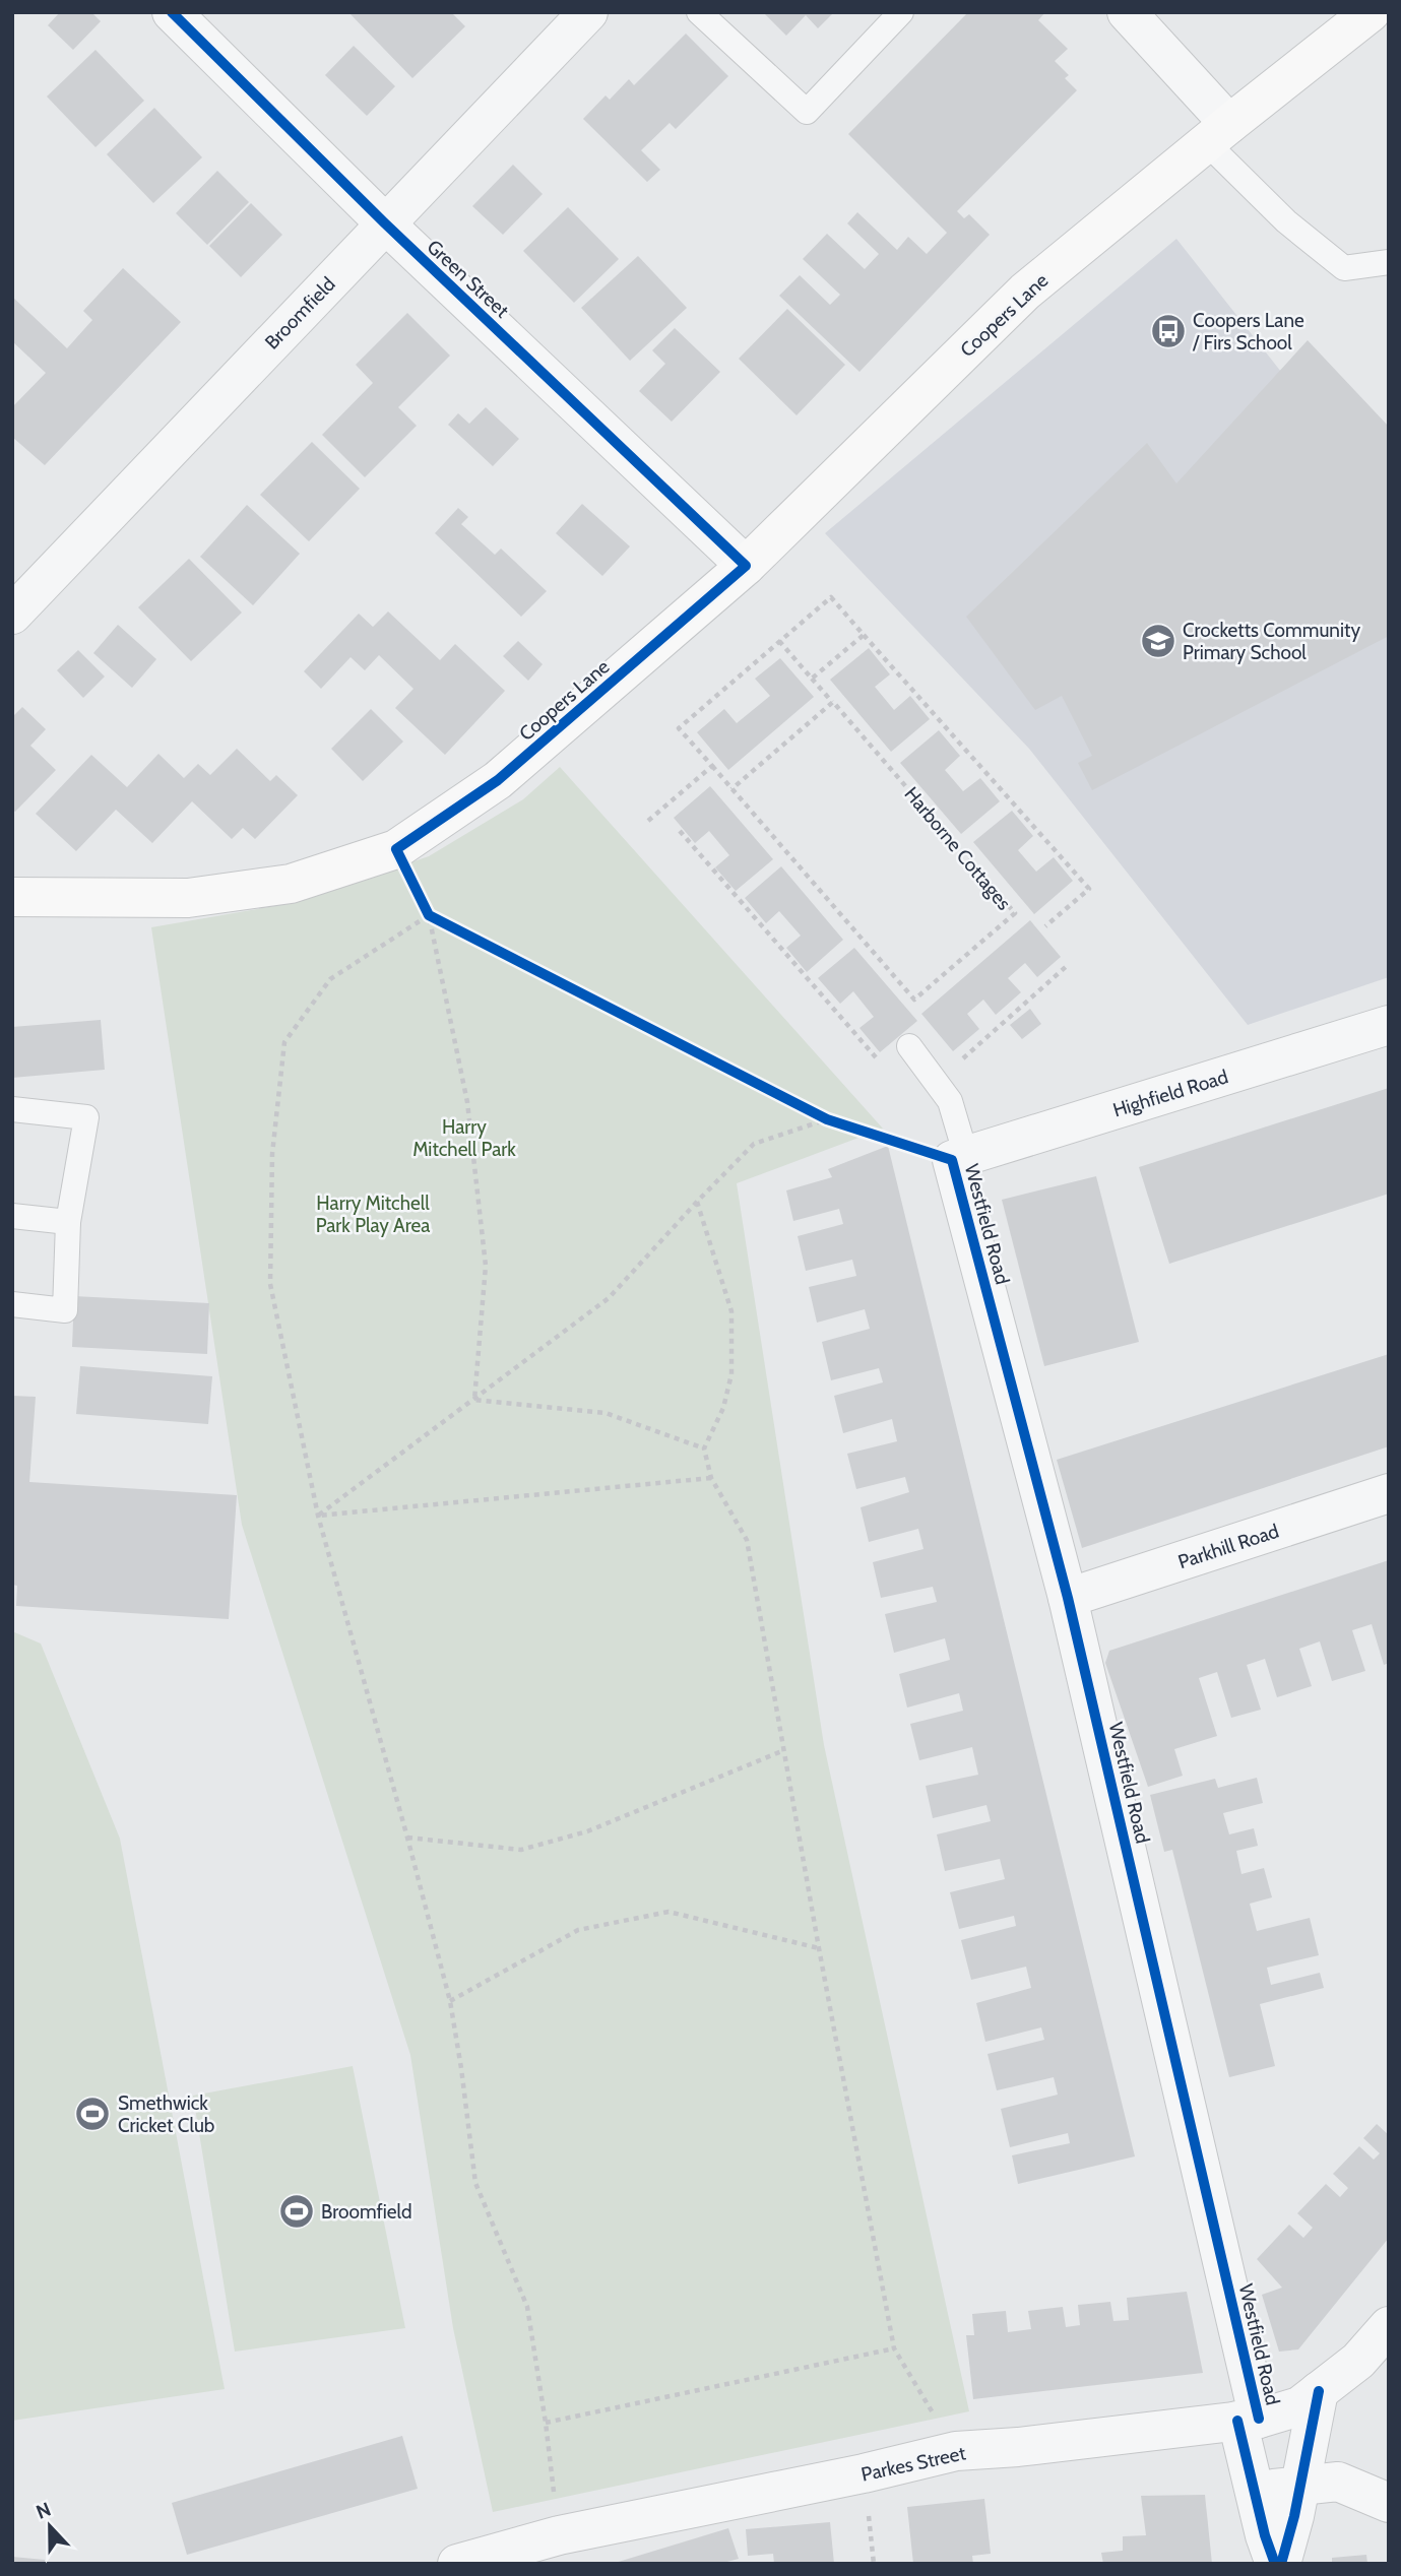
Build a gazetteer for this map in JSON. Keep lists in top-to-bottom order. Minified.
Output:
{"streets":{"street":["Green Street","Broomfield","Coopers Lane","Highfield Road","Westfield Road","Parkhill Road","Parkes Street"],"path":["Harborne Cottages"]},"crossings":[["Green Street","Broomfield"],["Green Street","Coopers Lane"],["Highfield Road","Westfield Road"],["Westfield Road","Parkhill Road"],["Westfield Road","Parkes Street"]],"parks":["Harry Mitchell Park","Harry Mitchell Park Play Area"],"places":{"bus stop":["Coopers Lane / Firs School"],"school or university":["Crocketts Community Primary School"],"sports":["Smethwick Cricket Club","Broomfield"]},"north":"top"}
